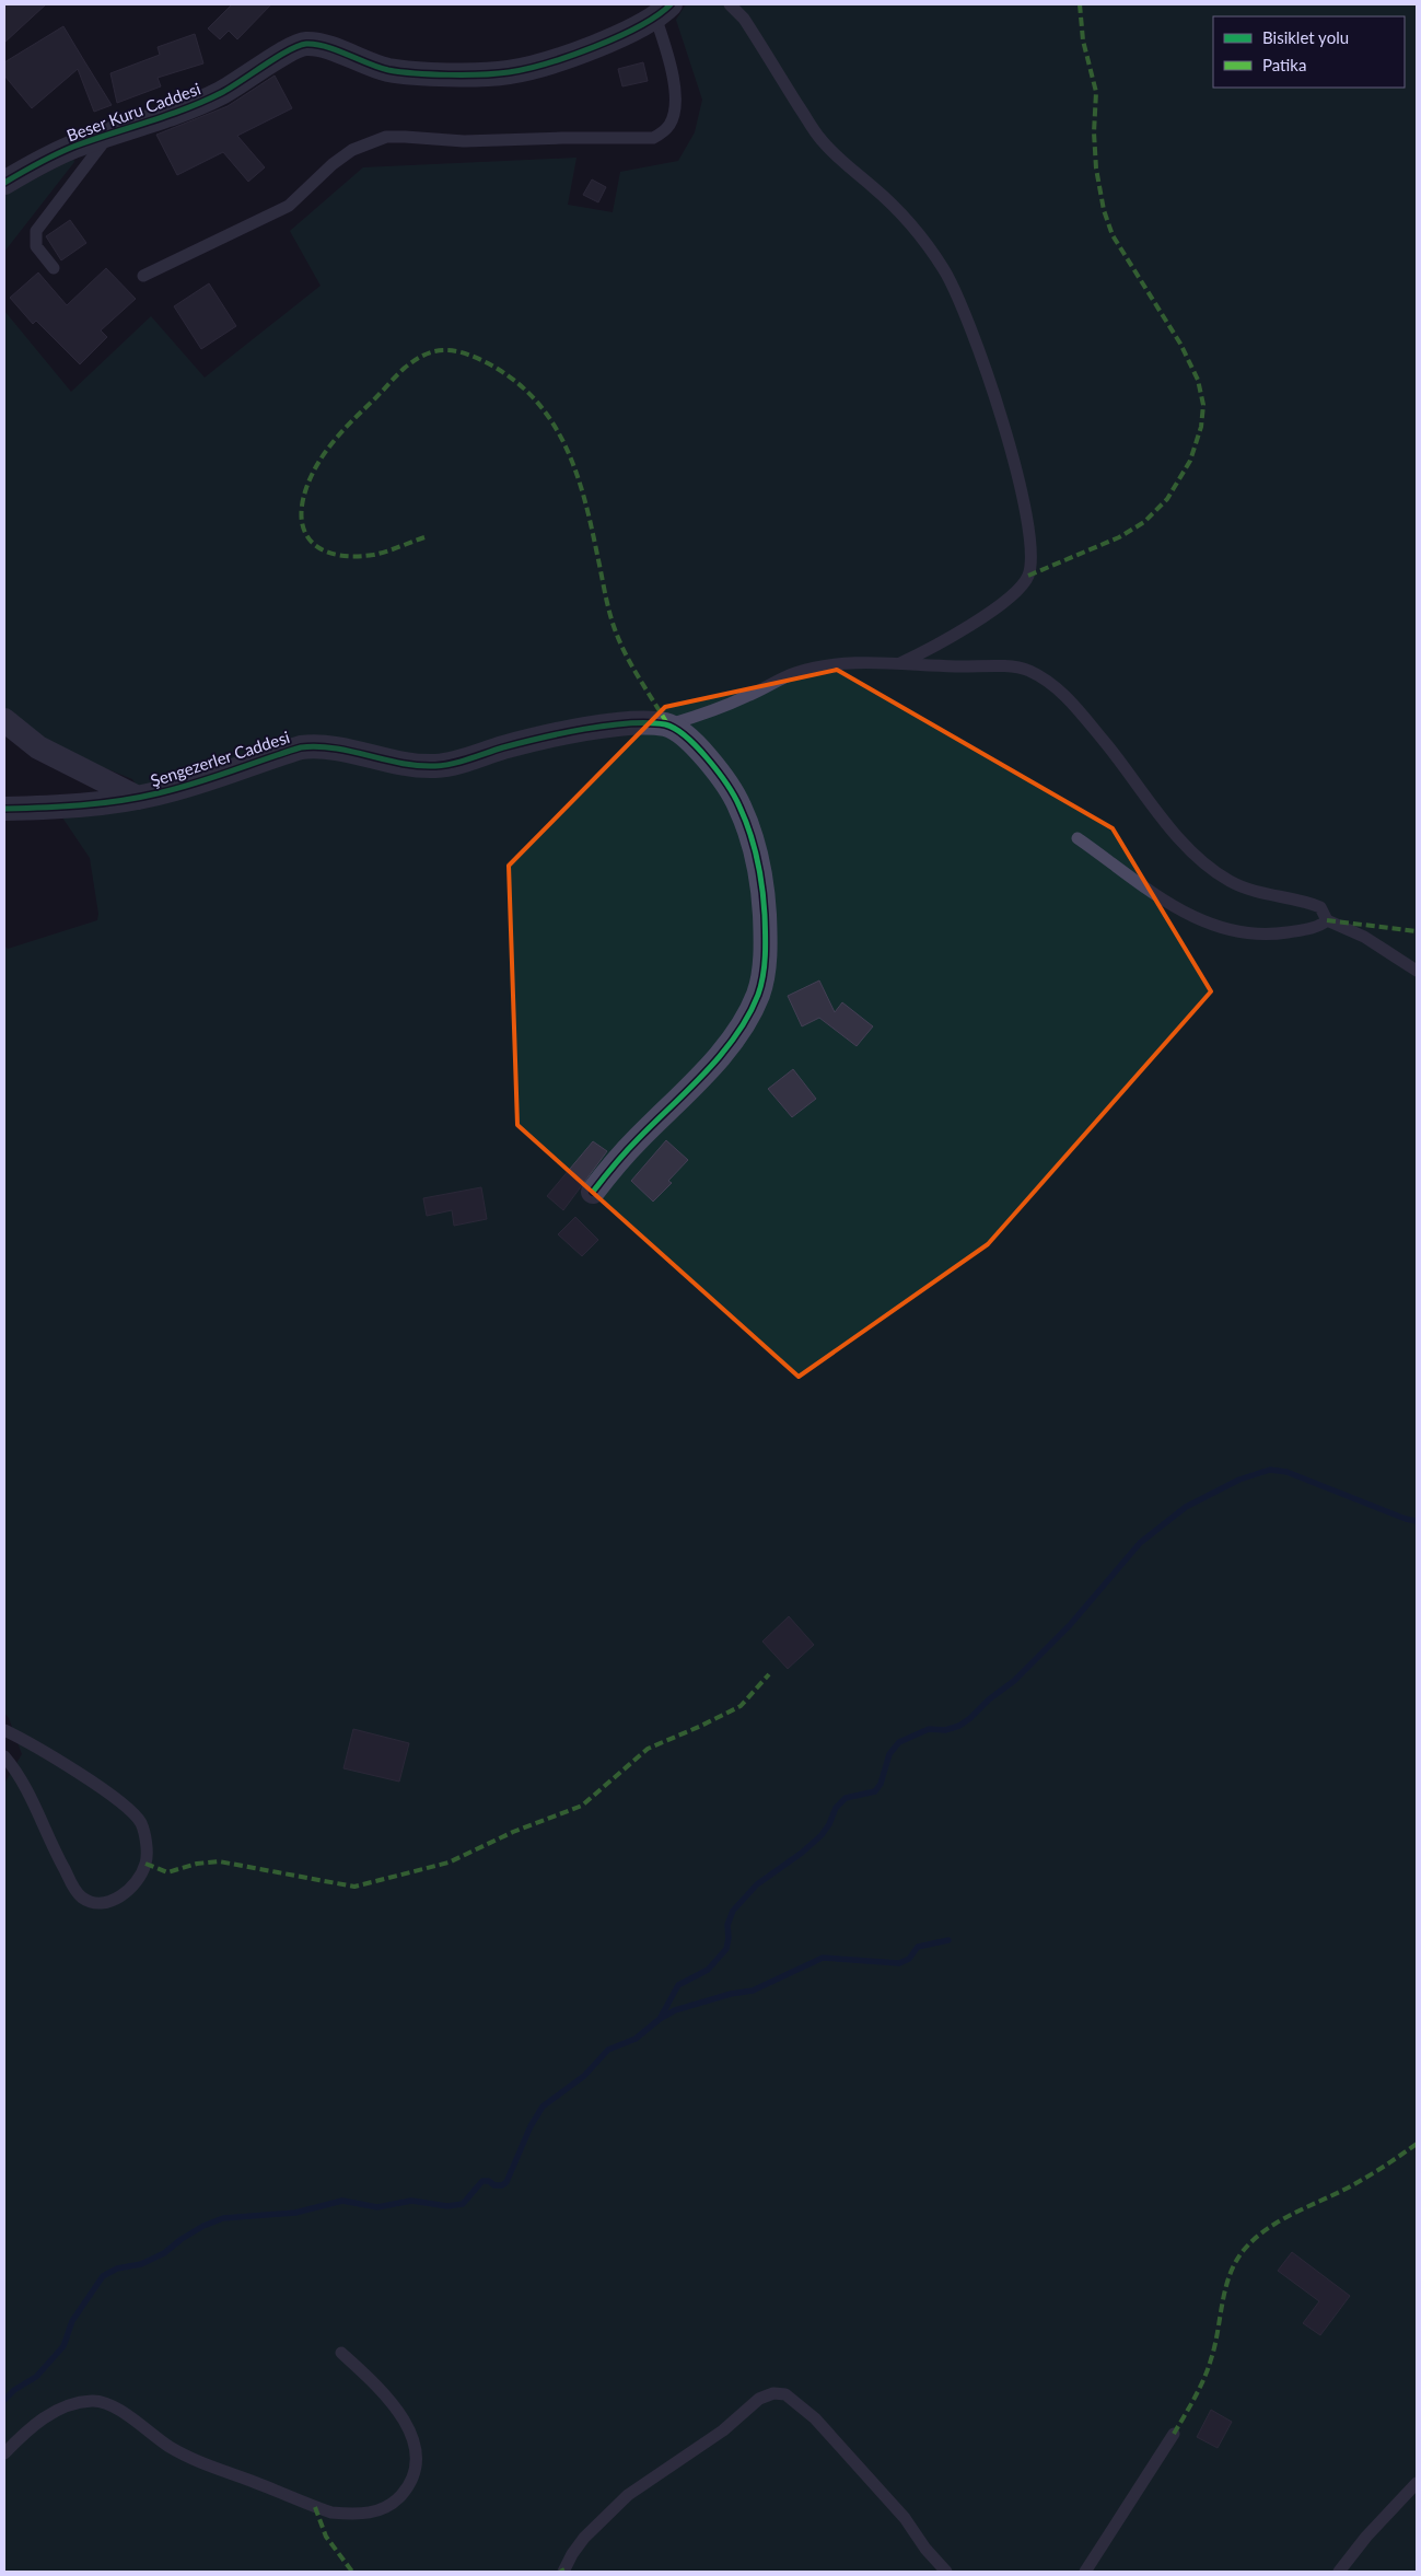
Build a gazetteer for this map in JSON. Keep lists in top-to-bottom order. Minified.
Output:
{"streets":{"street":["Beser Kuru Caddesi","Şengezerler Caddesi"]},"legend":["Bisiklet yolu","Patika"]}
